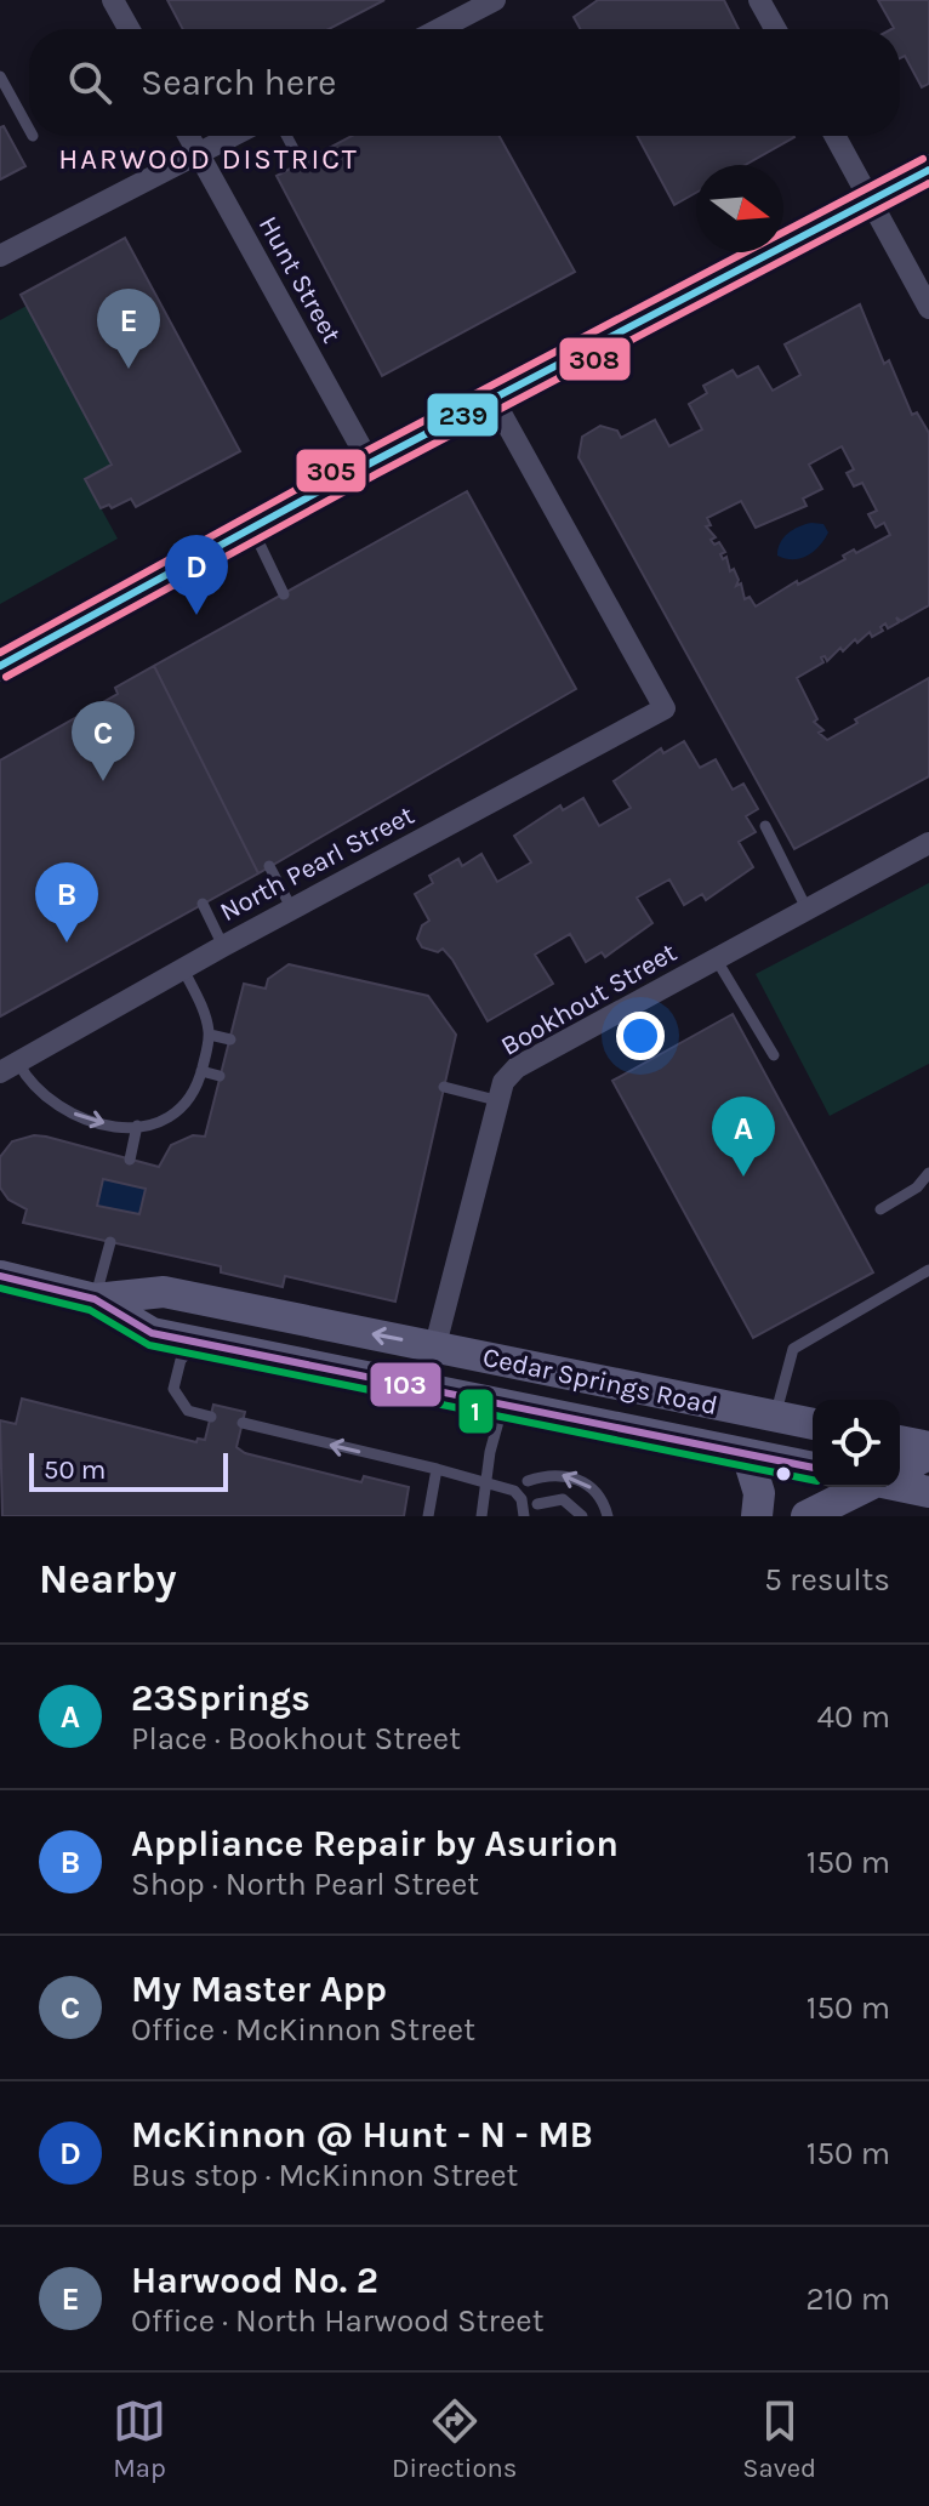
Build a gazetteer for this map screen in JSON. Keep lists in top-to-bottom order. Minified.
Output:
{"streets":{"main road":["Cedar Springs Road"],"street":["Hunt Street","North Pearl Street","Bookhout Street"]},"crossings":[["Bookhout Street","Cedar Springs Road"]],"districts":["HARWOOD DISTRICT"],"lines":["transit line 305","transit line 239","transit line 308","transit line 103","transit line 1"],"scale_bar":"50 m","north":"right","page":{"search":"Search here","pins":["E","D","C","B","A"],"scale":"50 m","heading":["Nearby","5 results"],"list":[{"mark":"A","name":"23Springs","note":"Place · Bookhout Street","value":"40 m"},{"mark":"B","name":"Appliance Repair by Asurion","note":"Shop · North Pearl Street","value":"150 m"},{"mark":"C","name":"My Master App","note":"Office · McKinnon Street","value":"150 m"},{"mark":"D","name":"McKinnon @ Hunt - N - MB","note":"Bus stop · McKinnon Street","value":"150 m"},{"mark":"E","name":"Harwood No. 2","note":"Office · North Harwood Street","value":"210 m"}],"nav":["Map","Directions","Saved"]}}
